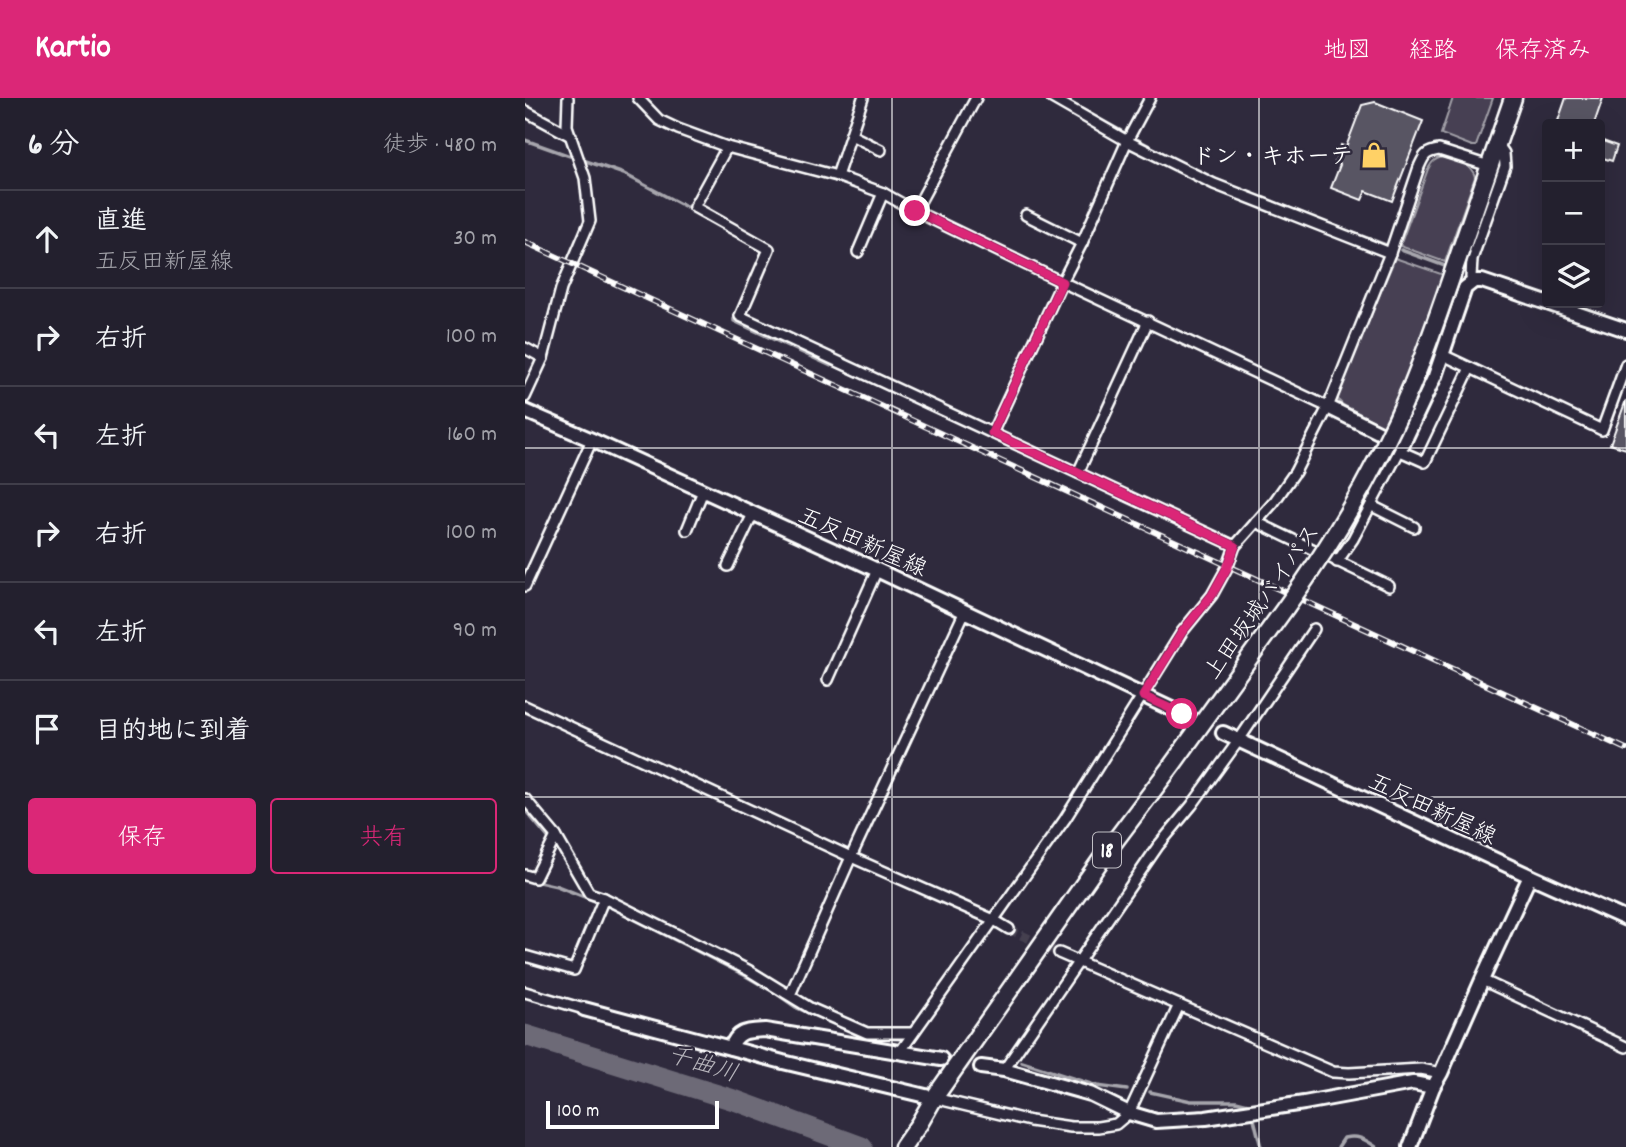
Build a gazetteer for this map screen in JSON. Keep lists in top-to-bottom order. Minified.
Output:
{"streets":{"highway":["上田坂城バイパス","18"],"street":["五反田新屋線"]},"water":["千曲川"],"places":{"shop":["ドン・キホーテ"]},"scale_bar":"100 m","page":{"header":"Kartio","nav":["地図","経路","保存済み"],"heading":["6 分","徒歩 · 480 m"],"map_buttons":["+","−"],"list":[["直進","五反田新屋線","30 m"],["右折","100 m"],["左折","160 m"],["右折","100 m"],["左折","90 m"],"目的地に到着"],"buttons":["保存","共有"],"scale":"100 m"}}
